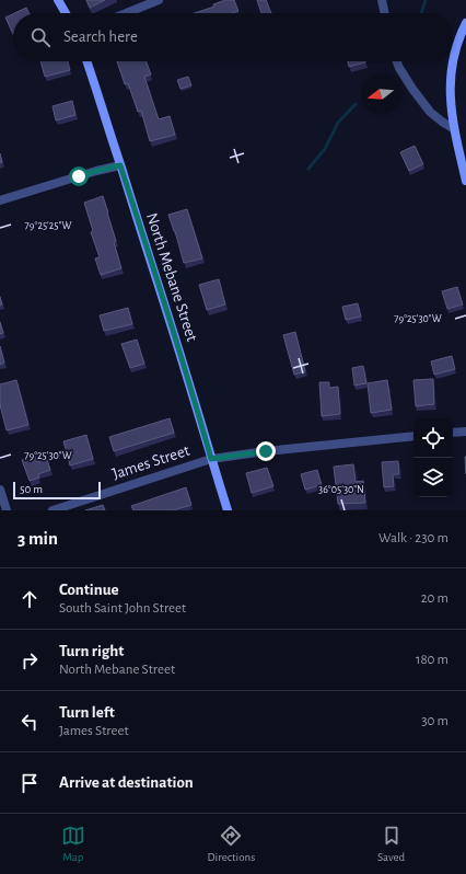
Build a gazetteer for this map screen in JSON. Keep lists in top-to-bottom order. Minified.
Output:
{"streets":{"street":["North Mebane Street","James Street"]},"crossings":[["North Mebane Street","James Street"]],"scale_bar":"50 m","north":"left","page":{"search":"Search here","scale":"50 m","heading":["3 min","Walk · 230 m"],"list":[["Continue","South Saint John Street","20 m"],["Turn right","North Mebane Street","180 m"],["Turn left","James Street","30 m"],"Arrive at destination"],"nav":["Map","Directions","Saved"]},"coordinates":["79°25'25\"W","79°25'30\"W","36°05'30\"N"]}
